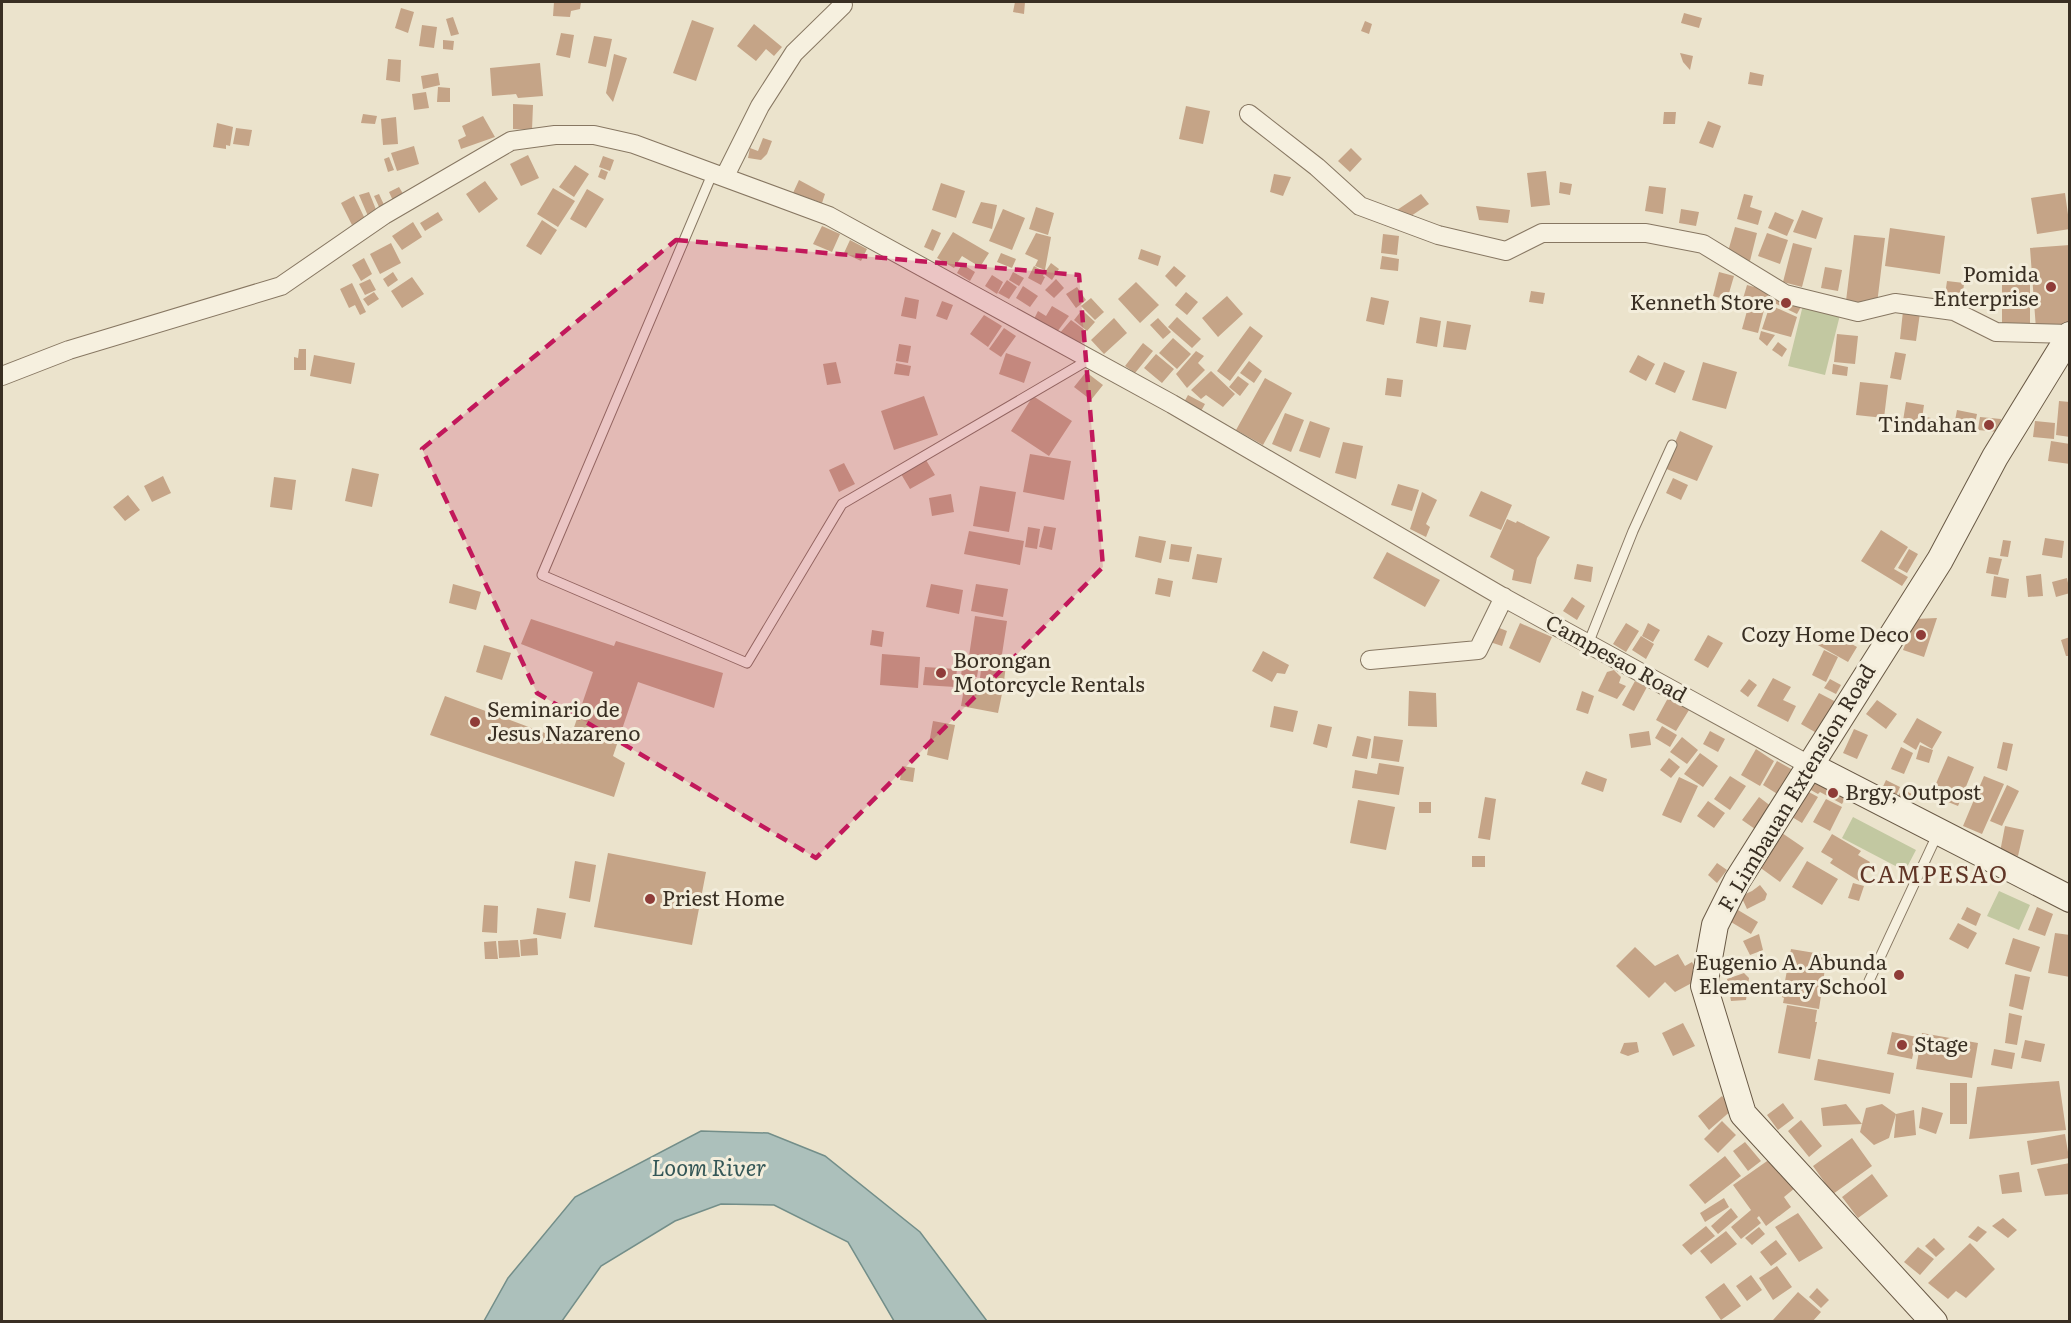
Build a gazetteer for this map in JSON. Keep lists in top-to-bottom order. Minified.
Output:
{"streets":{"street":["Campesao Road","F. Limbauan Extension Road"]},"crossings":[["Campesao Road","F. Limbauan Extension Road"]],"districts":["CAMPESAO"],"water":["Loom River"],"places":["Pomida Enterprise","Kenneth Store","Tindahan","Cozy Home Deco","Borongan Motorcycle Rentals","Seminario de Jesus Nazareno","Brgy, Outpost","Priest Home","Eugenio A. Abunda Elementary School","Stage"]}
